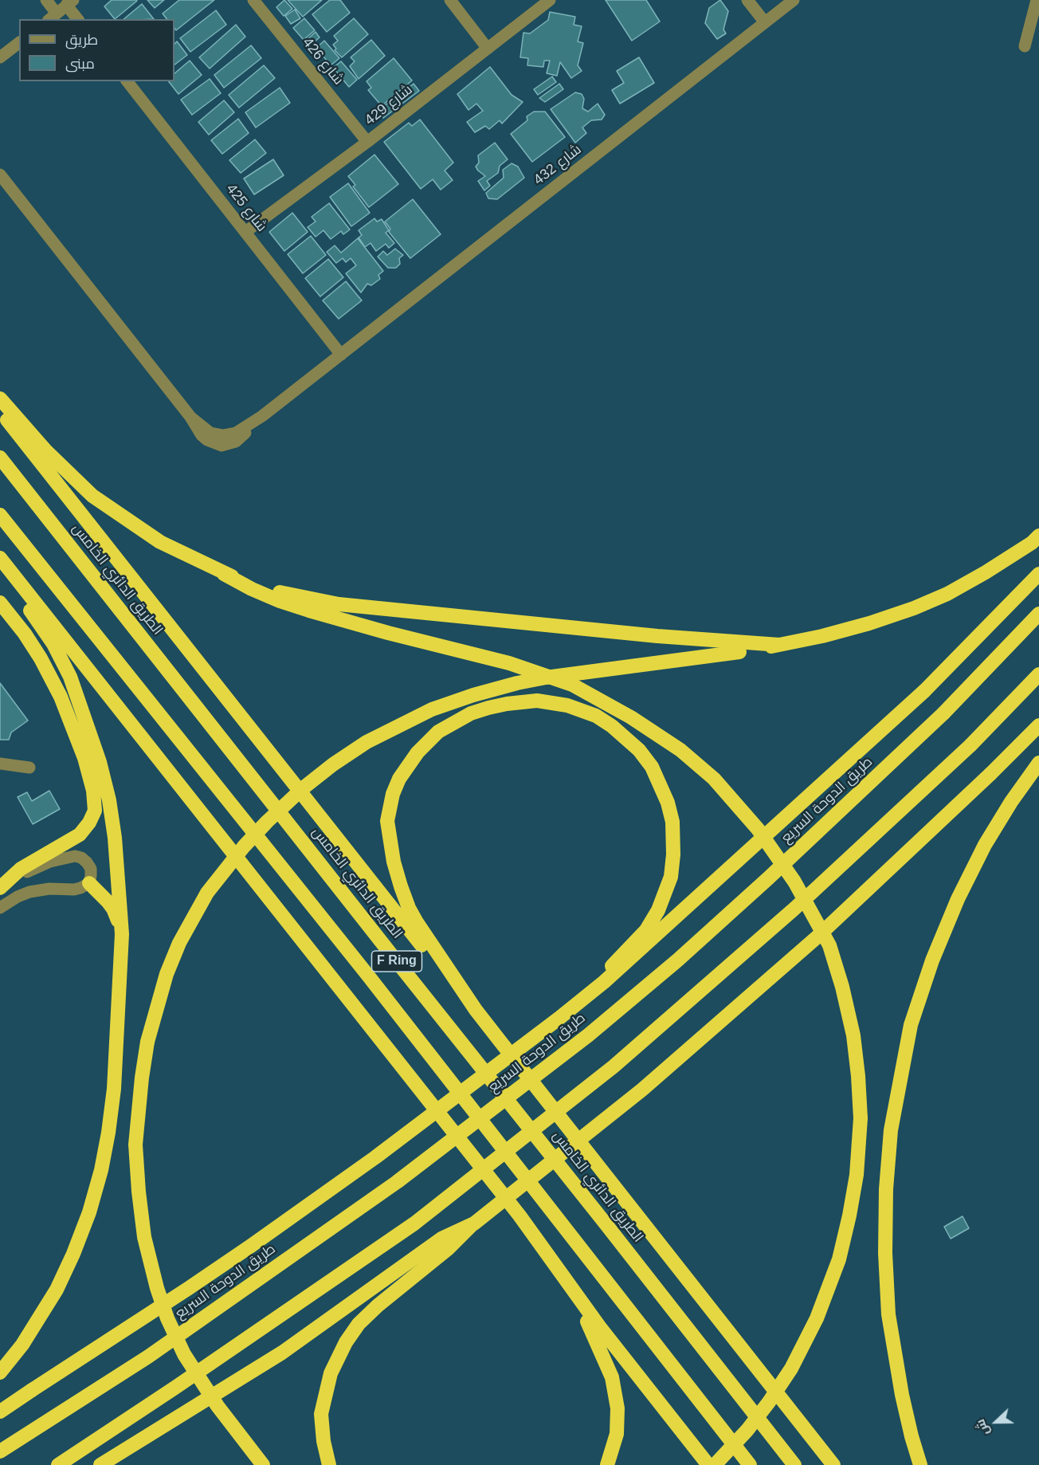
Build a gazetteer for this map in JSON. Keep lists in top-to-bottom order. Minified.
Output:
{"streets":{"highway":["الطريق الدائري الخامس","طريق الدوحة السريع","F Ring"],"street":["شارع 426","شارع 429","شارع 432","شارع 425"]},"crossings":[["شارع 426","شارع 429"],["شارع 429","شارع 425"],["شارع 432","شارع 425"]],"legend":["طريق","مبنى"],"north":"left"}
